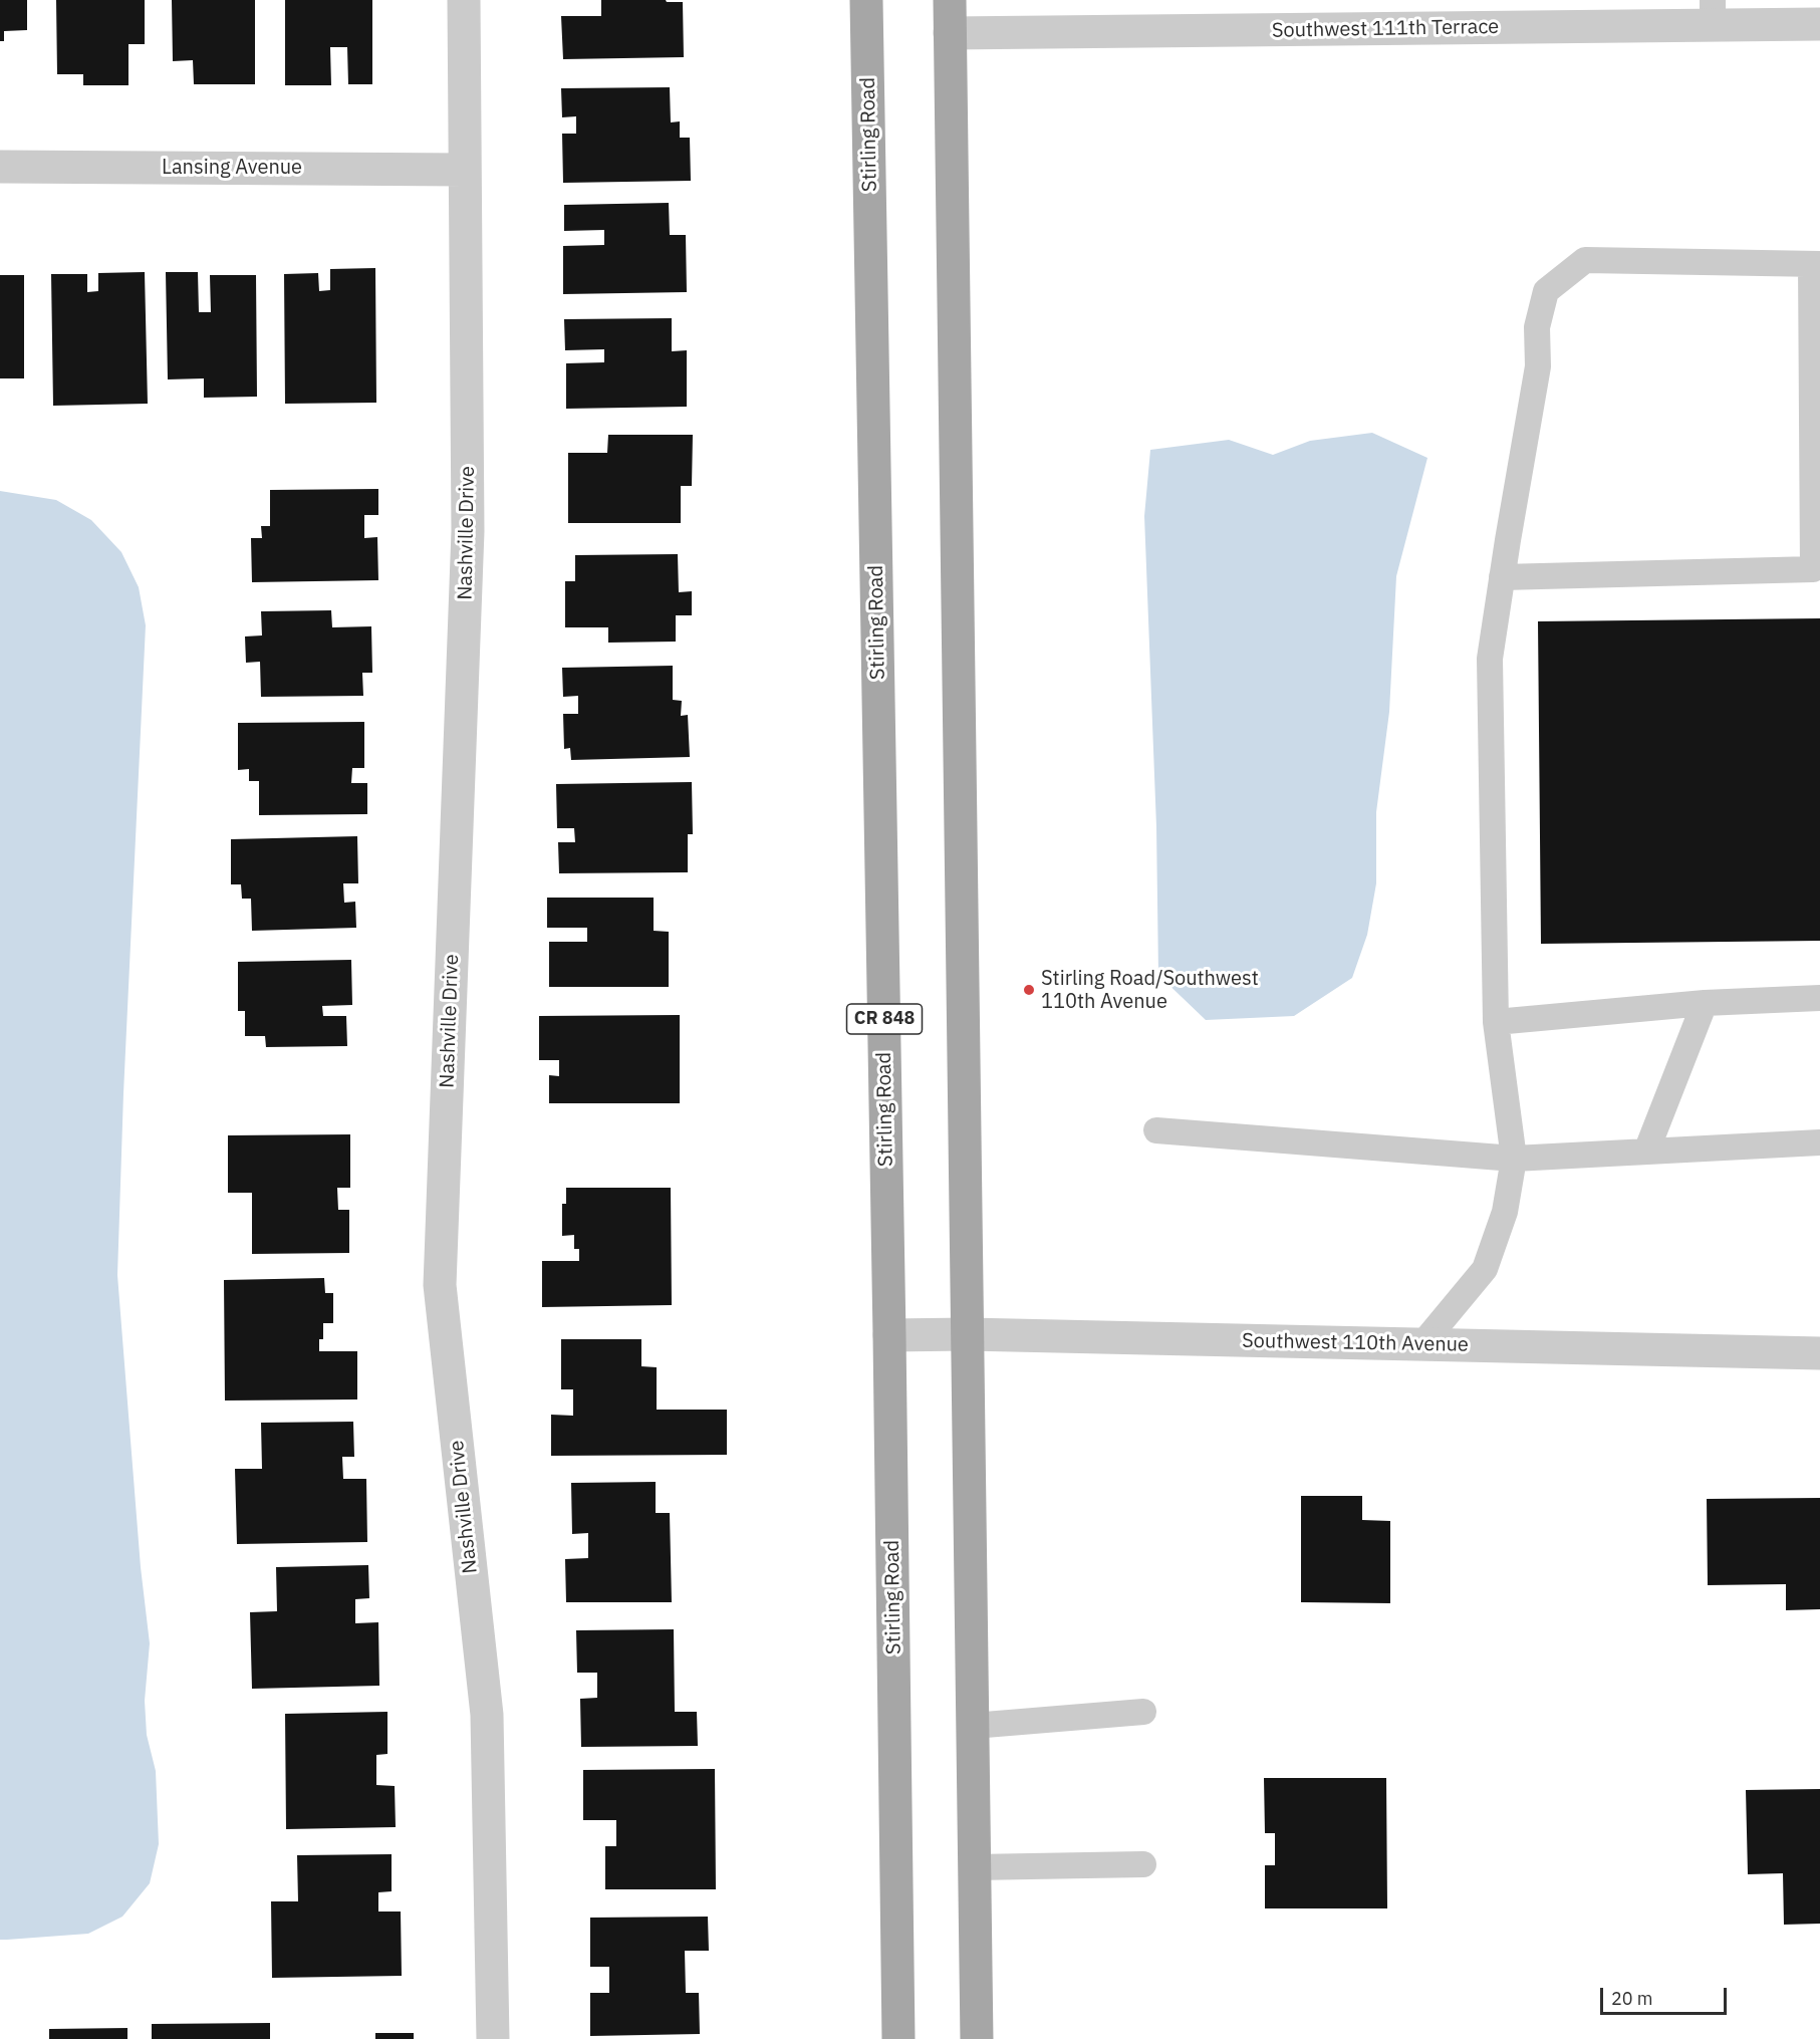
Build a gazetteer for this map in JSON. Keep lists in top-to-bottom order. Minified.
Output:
{"streets":{"main road":["Stirling Road","CR 848"],"street":["Southwest 111th Terrace","Lansing Avenue","Nashville Drive","Southwest 110th Avenue"]},"crossings":[["Stirling Road","Southwest 110th Avenue"],["Lansing Avenue","Nashville Drive"]],"places":["Stirling Road/Southwest 110th Avenue"],"scale_bar":"20 m"}
